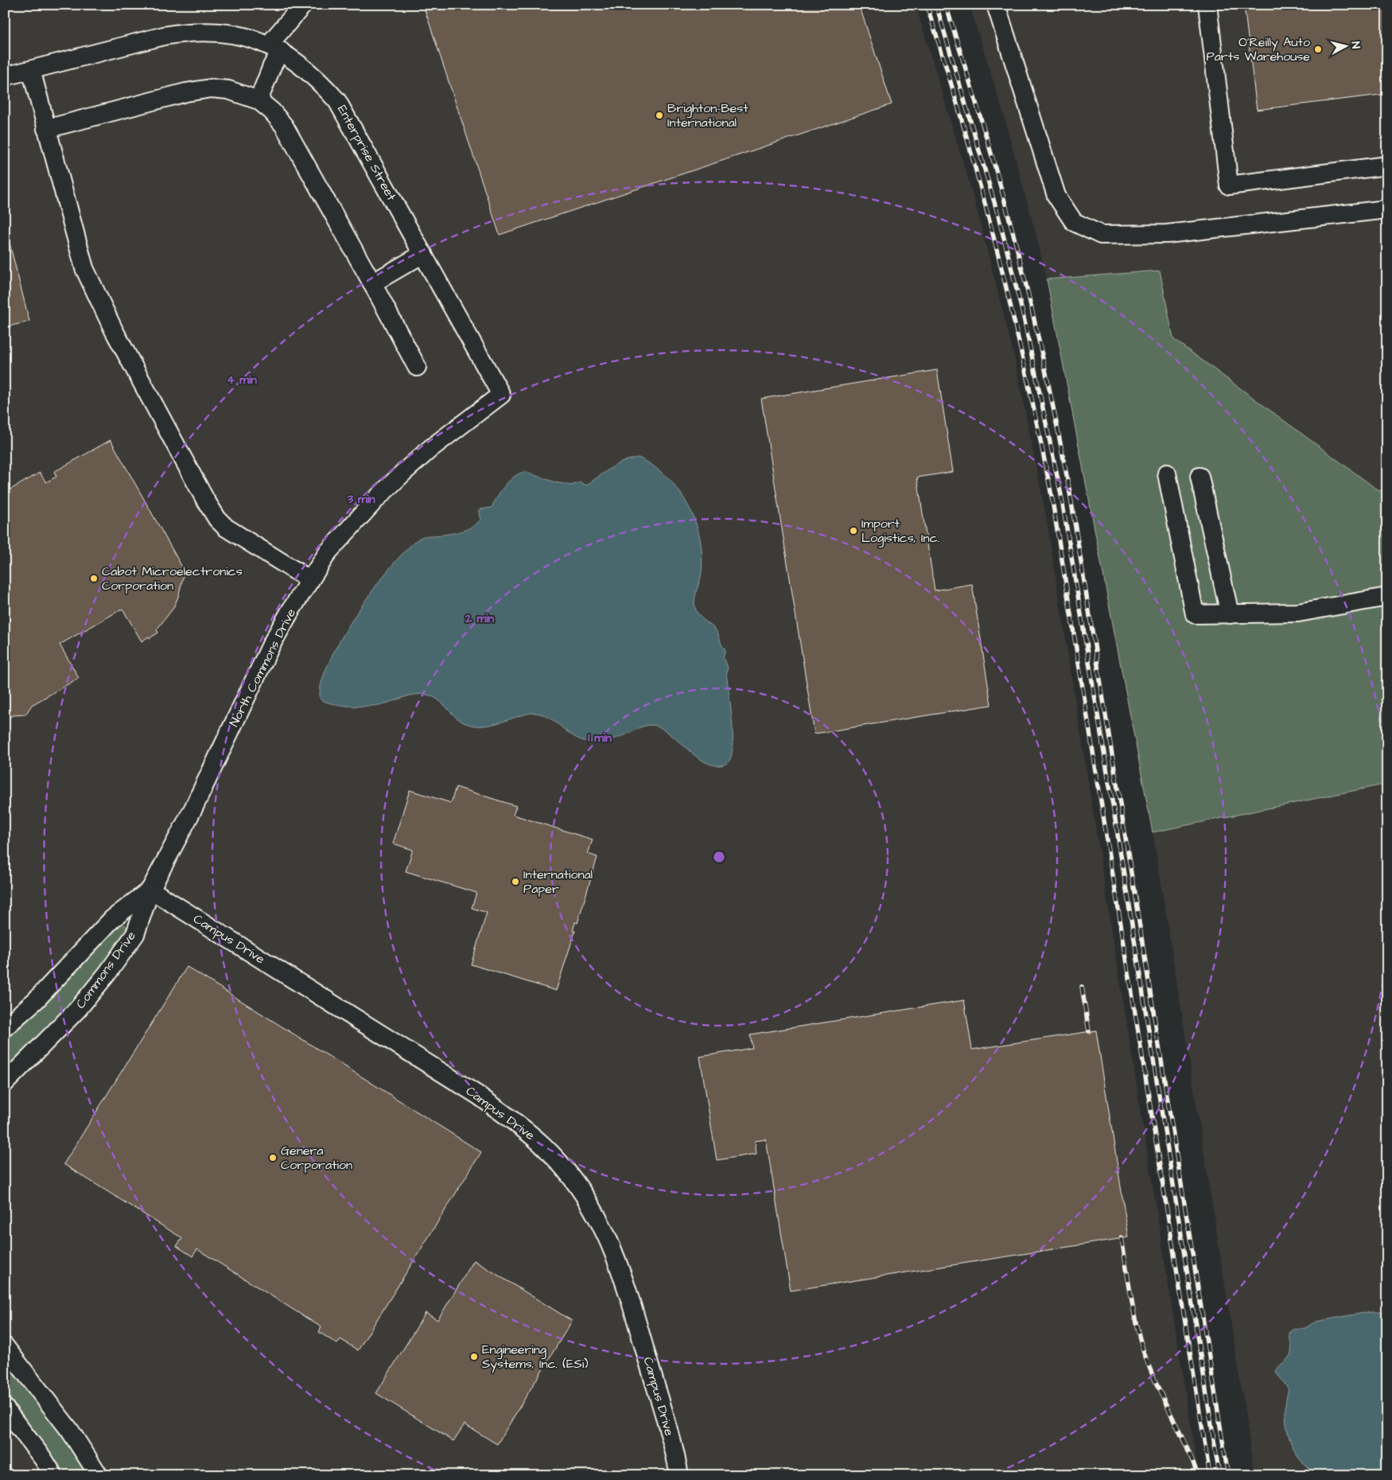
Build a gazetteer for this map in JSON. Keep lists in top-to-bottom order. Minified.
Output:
{"streets":{"street":["Enterprise Street","North Commons Drive","Campus Drive","Commons Drive"]},"crossings":[["Enterprise Street","North Commons Drive"],["North Commons Drive","Campus Drive"],["North Commons Drive","Commons Drive"],["Campus Drive","Commons Drive"]],"places":["O'Reilly Auto Parts Warehouse","Brighton-Best International","Import Logistics, Inc.","Cabot Microelectronics Corporation","International Paper","Genera Corporation","Engineering Systems, Inc. (ESi)"],"north":"right","rings":["4 min","3 min","2 min","1 min"]}
